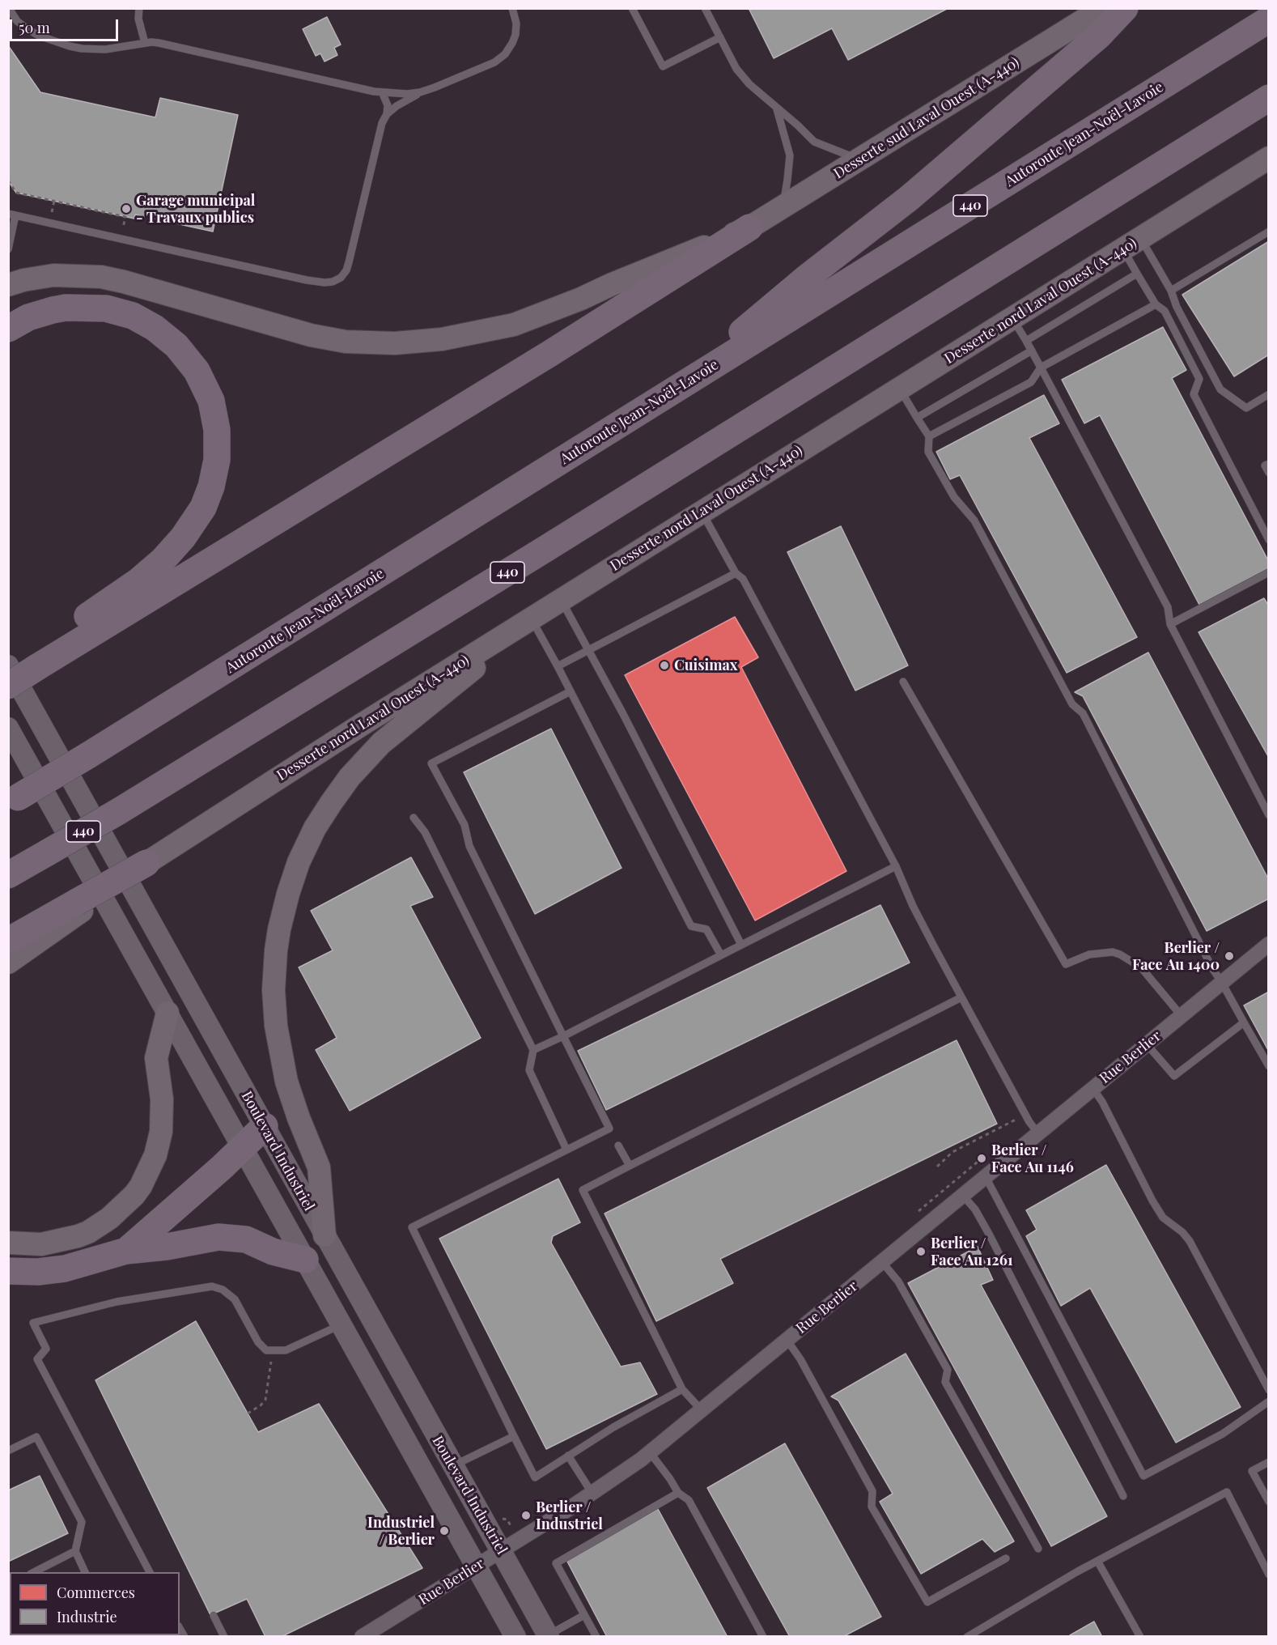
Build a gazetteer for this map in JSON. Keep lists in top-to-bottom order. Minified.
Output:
{"streets":{"highway":["Autoroute Jean-Noël-Lavoie","440"],"main road":["Desserte sud Laval Ouest (A-440)","Desserte nord Laval Ouest (A-440)"],"street":["Rue Berlier","Boulevard Industriel"]},"crossings":[["Rue Berlier","Boulevard Industriel"]],"places":["Garage municipal - Travaux publics","Cuisimax","Berlier / Face Au 1400","Berlier / Face Au 1146","Berlier / Face Au 1261","Berlier / Industriel","Industriel / Berlier"],"legend":["Commerces","Industrie"],"scale_bar":"50 m"}
